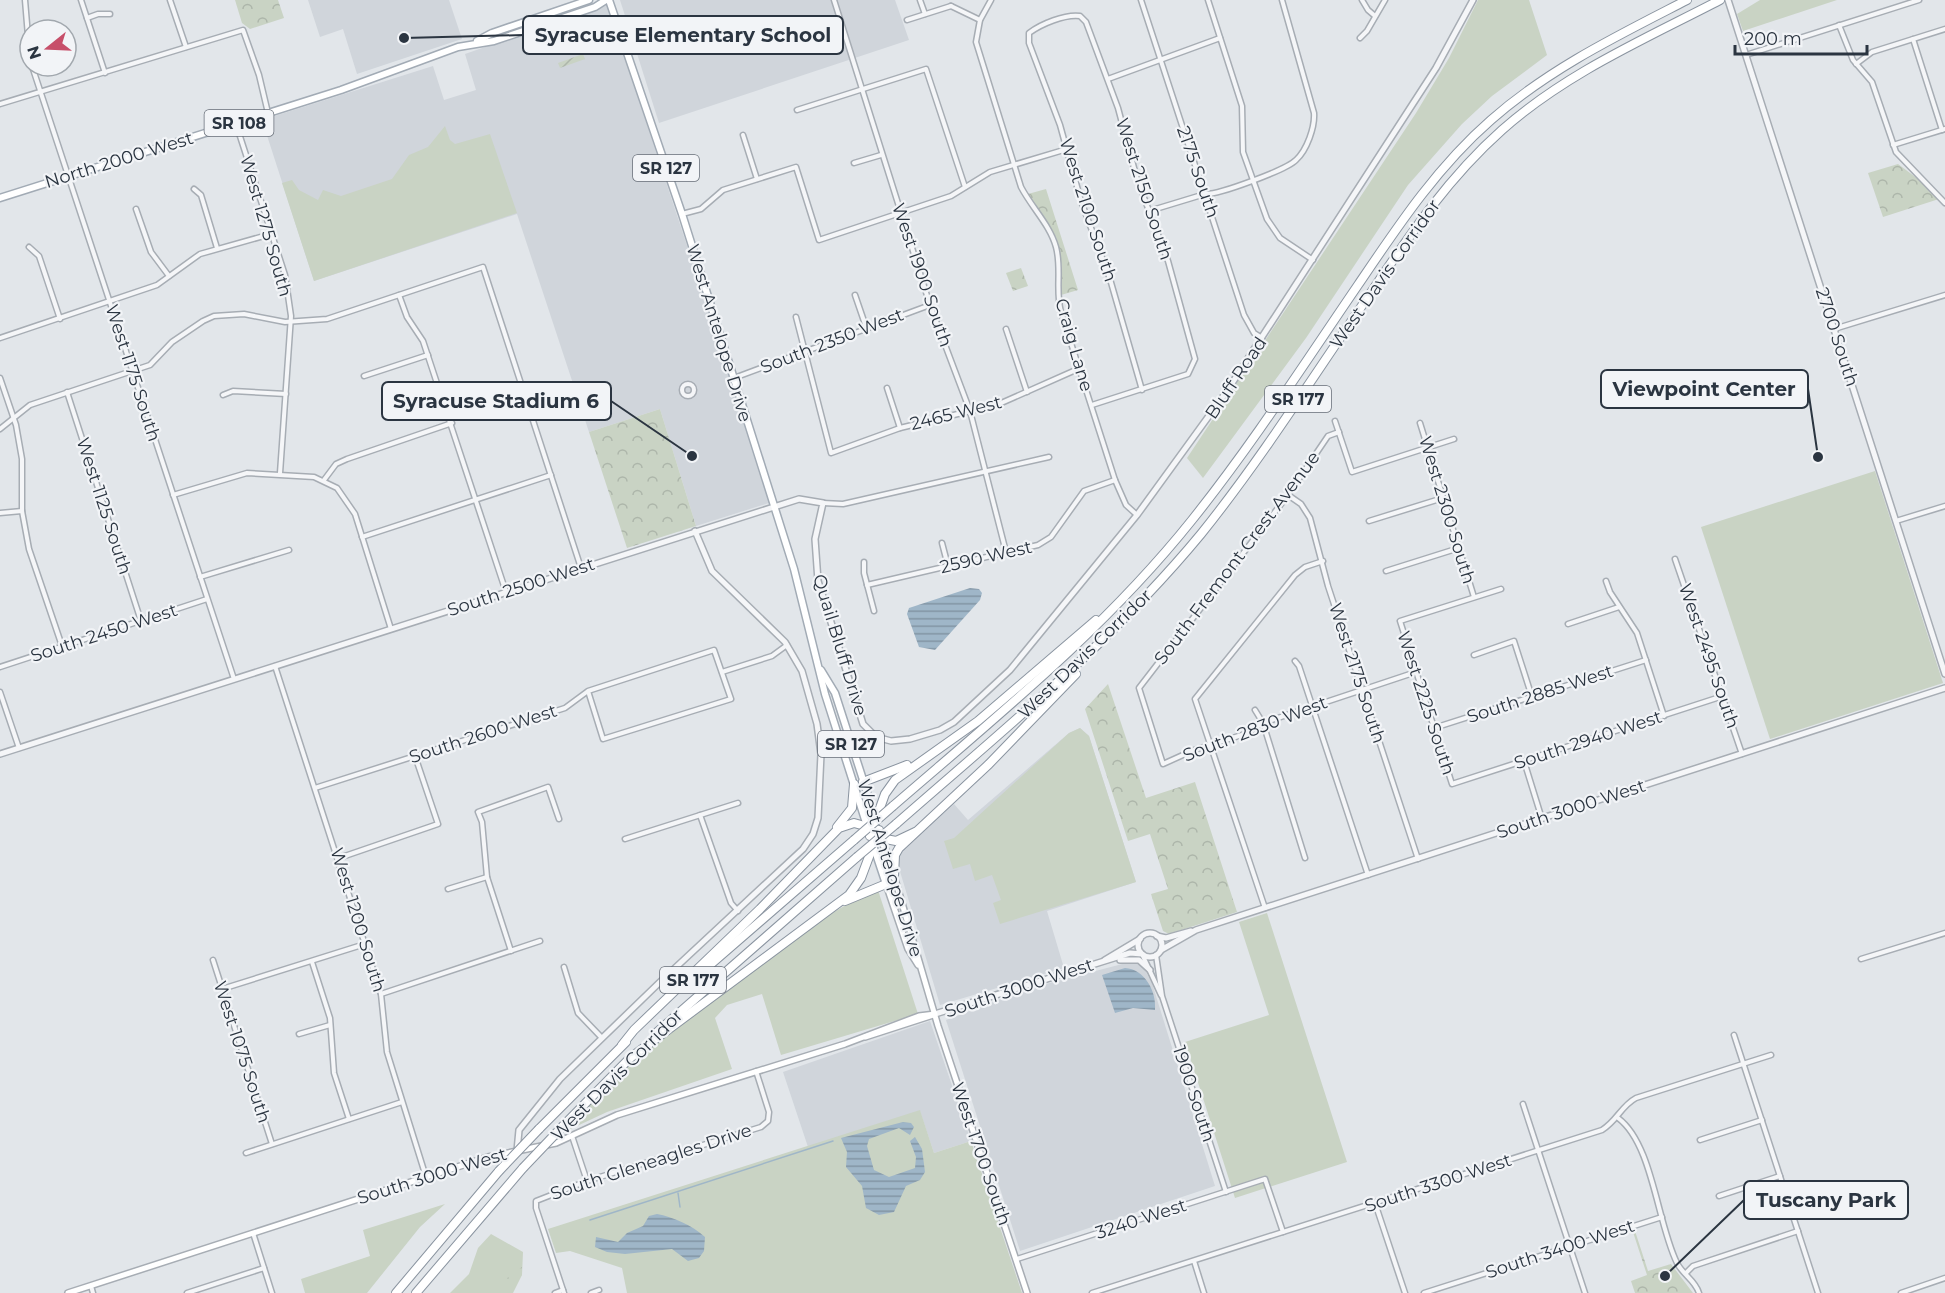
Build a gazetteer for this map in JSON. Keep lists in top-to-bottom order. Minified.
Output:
{"streets":{"highway":["West Davis Corridor","SR 177"],"main road":["SR 108","North 2000 West","SR 127","West Antelope Drive","South 3000 West","West 1700 South"],"street":["2175 South","West 2150 South","West 2100 South","West 1275 South","West 1900 South","2700 South","South 2350 West","Craig Lane","West 1175 South","Bluff Road","2465 West","West 1125 South","West 2300 South","2590 West","South Fremont Crest Avenue","South 2500 West","South 2450 West","Quail Bluff Drive","West 2495 South","West 2175 South","South 2885 West","West 2225 South","South 2830 West","South 2600 West","South 2940 West","West 1200 South","West 1075 South","1900 South","South Gleneagles Drive","South 3300 West","3240 West","South 3400 West"]},"crossings":[["SR 108","North 2000 West"],["SR 108","West Antelope Drive"],["North 2000 West","West 1275 South"],["North 2000 West","West 1175 South"],["2175 South","Bluff Road"],["West 2150 South","West 2100 South"],["West 1900 South","South 2350 West"],["West 1900 South","2465 West"],["West 1900 South","2590 West"],["West 1900 South","South 2500 West"],["West Antelope Drive","South 2350 West"],["West Antelope Drive","South 2500 West"],["West Antelope Drive","South 3000 West"],["West Antelope Drive","West 1700 South"],["South 2350 West","2465 West"],["Craig Lane","Bluff Road"],["Craig Lane","2465 West"],["Craig Lane","2590 West"],["West 1175 South","South 2500 West"],["West 1175 South","South 2450 West"],["Bluff Road","Quail Bluff Drive"],["West 1125 South","South 2450 West"],["West 2300 South","West 2225 South"],["South Fremont Crest Avenue","West 2175 South"],["South Fremont Crest Avenue","South 2830 West"],["South 2500 West","Quail Bluff Drive"],["South 2500 West","West 1200 South"],["West 2495 South","South 2940 West"],["West 2495 South","South 3000 West"],["West 2175 South","South 2830 West"],["West 2175 South","South 3000 West"],["South 2885 West","West 2225 South"],["West 2225 South","South 2830 West"],["West 2225 South","South 2940 West"],["South 2600 West","West 1200 South"],["South 3000 West","West 1200 South"],["South 3000 West","West 1700 South"],["South 3000 West","South Gleneagles Drive"],["1900 South","3240 West"],["West 1700 South","3240 West"],["South 3300 West","3240 West"]],"places":["Syracuse Elementary School","Syracuse Stadium 6","Viewpoint Center","Tuscany Park"],"scale_bar":"200 m","north":"left"}
